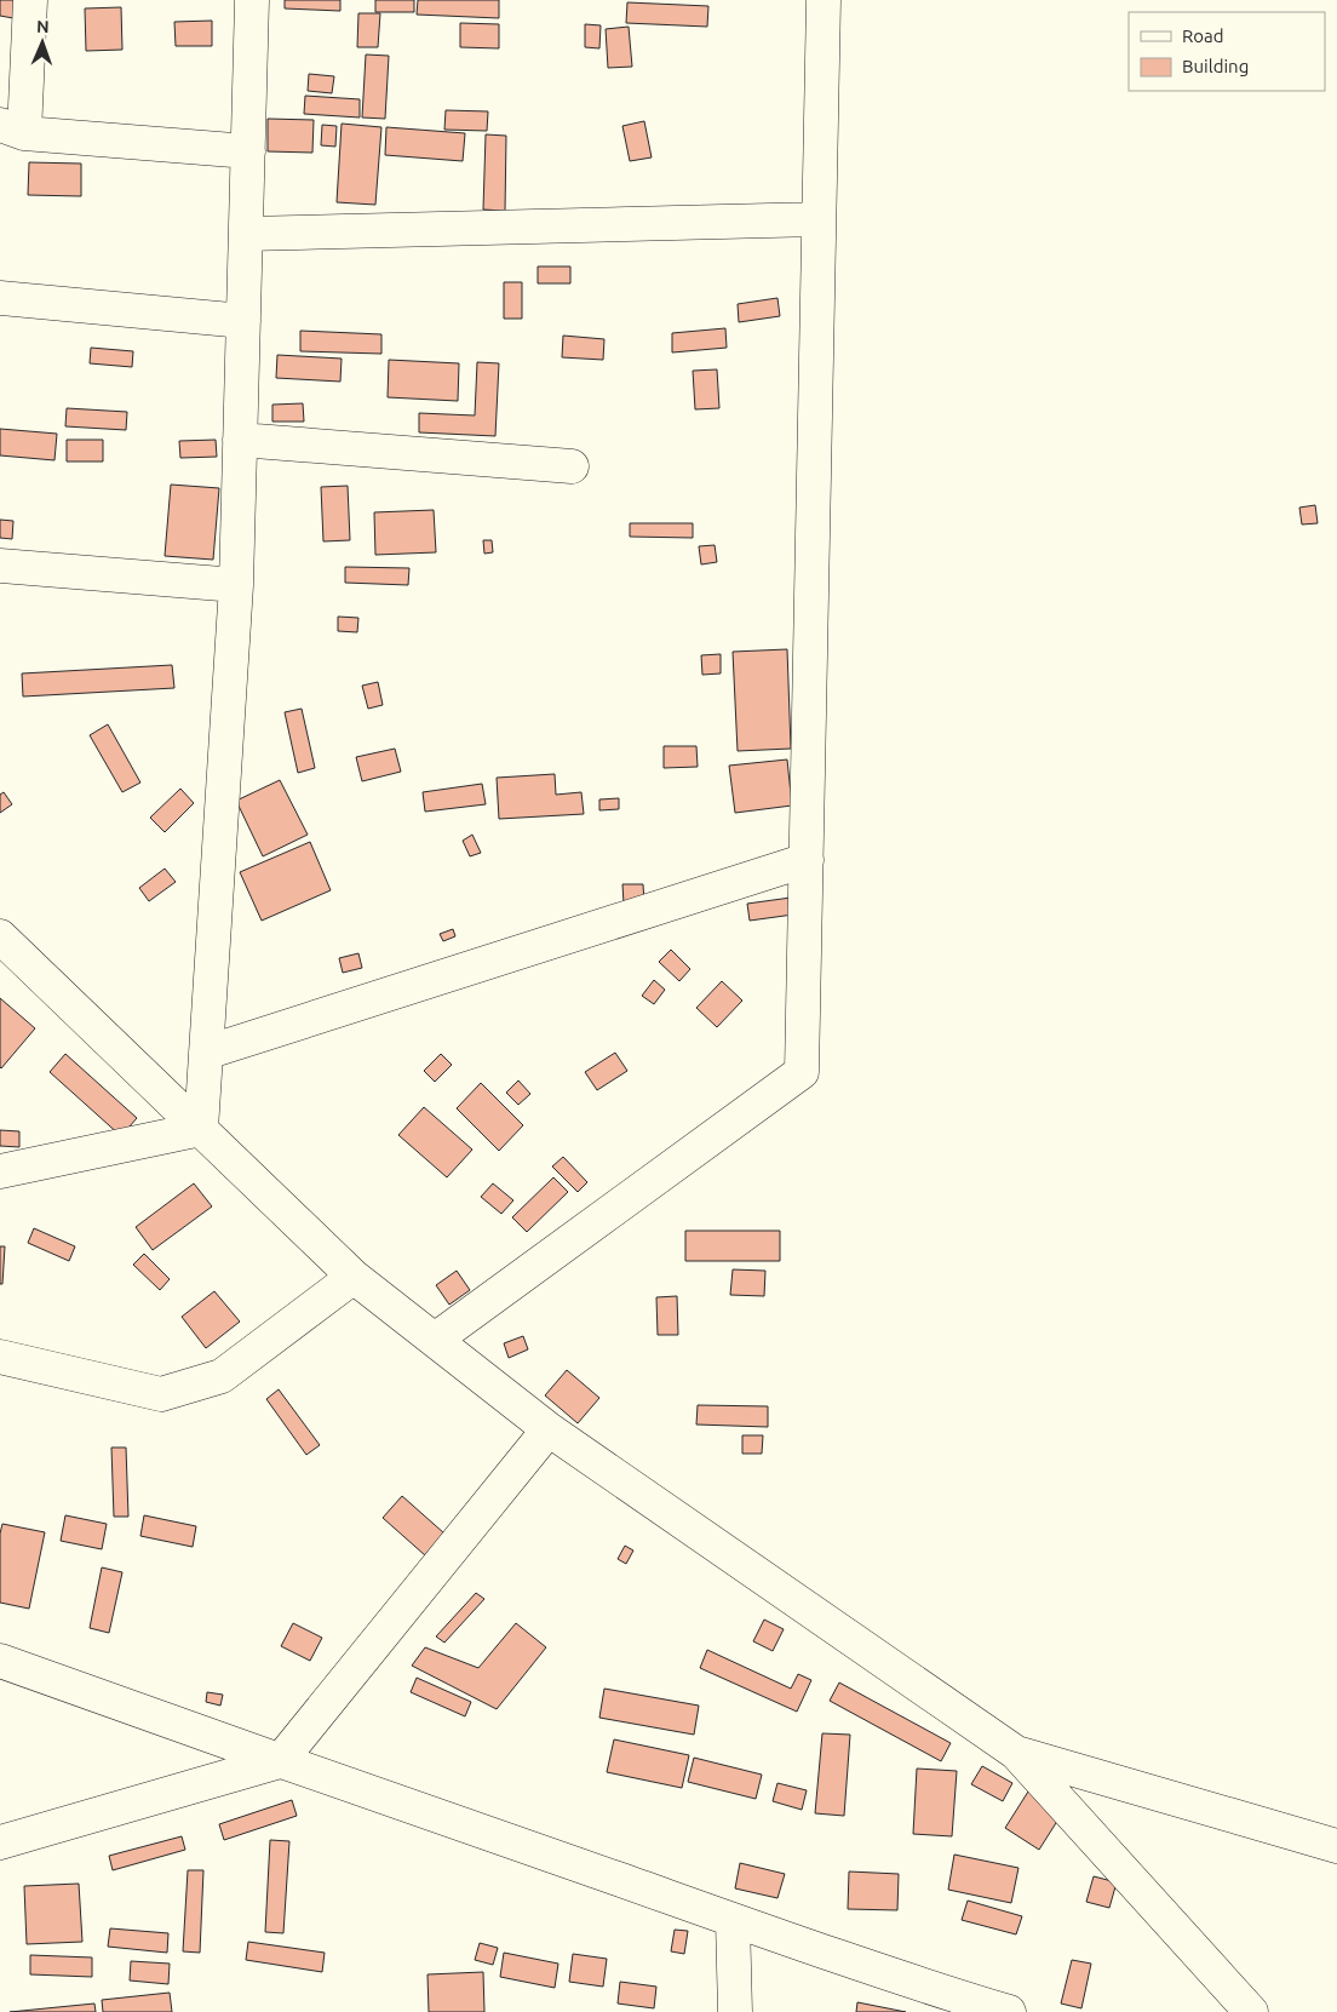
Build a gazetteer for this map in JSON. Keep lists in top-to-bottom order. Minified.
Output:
{"legend":["Road","Building"],"north":"top"}
